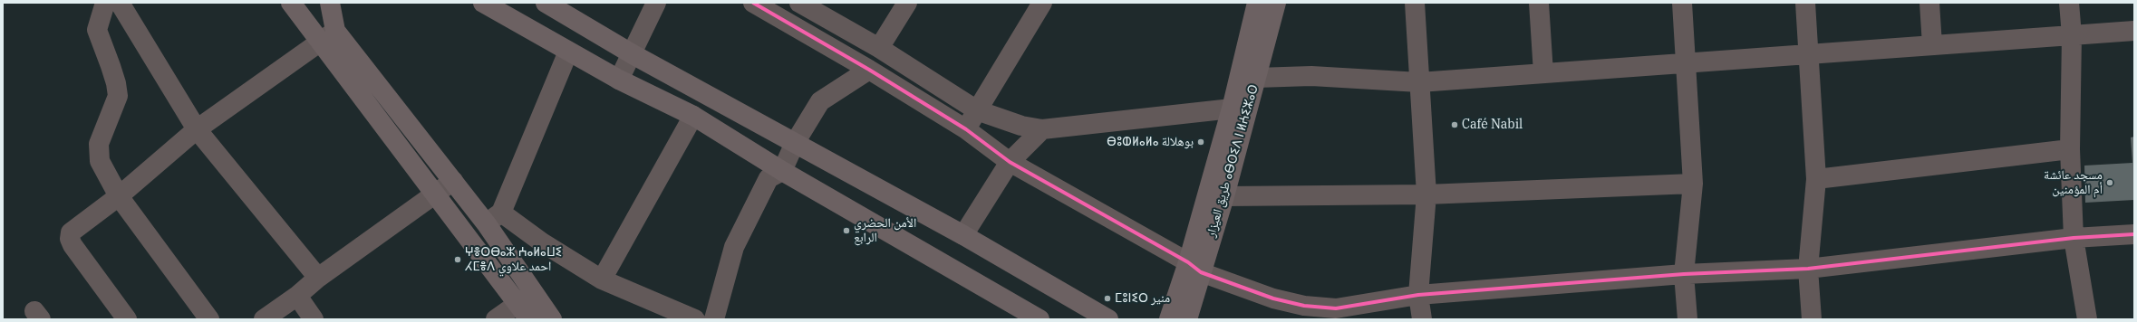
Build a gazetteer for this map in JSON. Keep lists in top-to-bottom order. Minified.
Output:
{"streets":{"main road":["طريق العيزار ⴰⴱⵔⵉⴷ ⵏ ⵍⵄⵉⵣⴰⵔ"]},"places":["Café Nabil","ⴱⵓⵀⵍⴰⵍⴰ بوهلالة","مسجد عائشة أم المؤمنين","الأمن الحضري الرابع","ⵖⴻⵔⴱⴰⵣ ⵄⴰⵍⴰⵡⵉ ⵃⵎⴻⴷ احمد علاوي","ⵎⵓⵏⵉⵔ منير"]}
